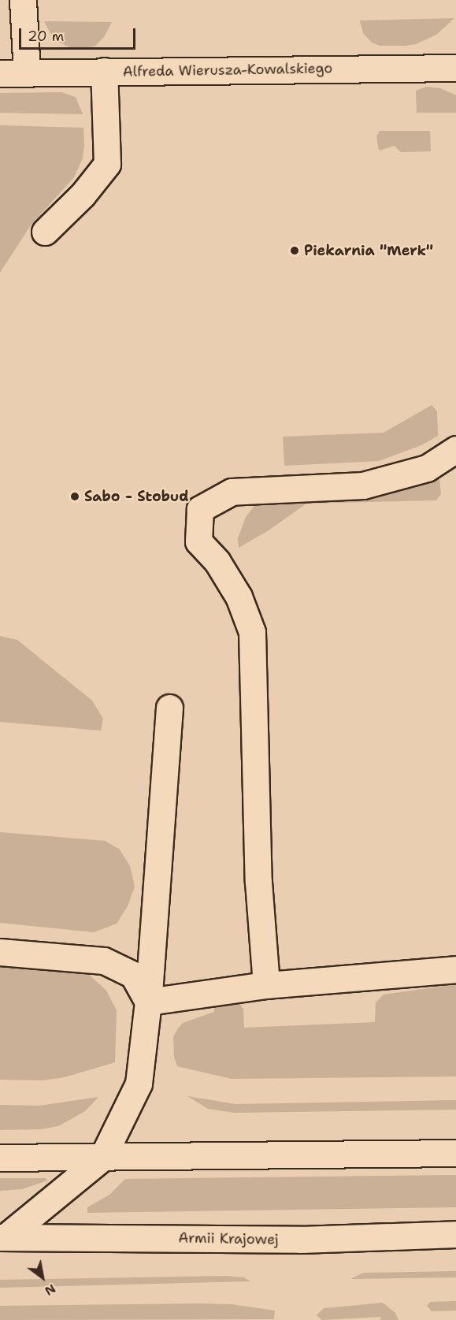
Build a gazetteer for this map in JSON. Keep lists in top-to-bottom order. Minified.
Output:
{"streets":{"street":["Alfreda Wierusza-Kowalskiego","Armii Krajowej"]},"places":["Piekarnia \"Merk\"","Sabo - Stobud"],"scale_bar":"20 m","north":"bottom right"}
